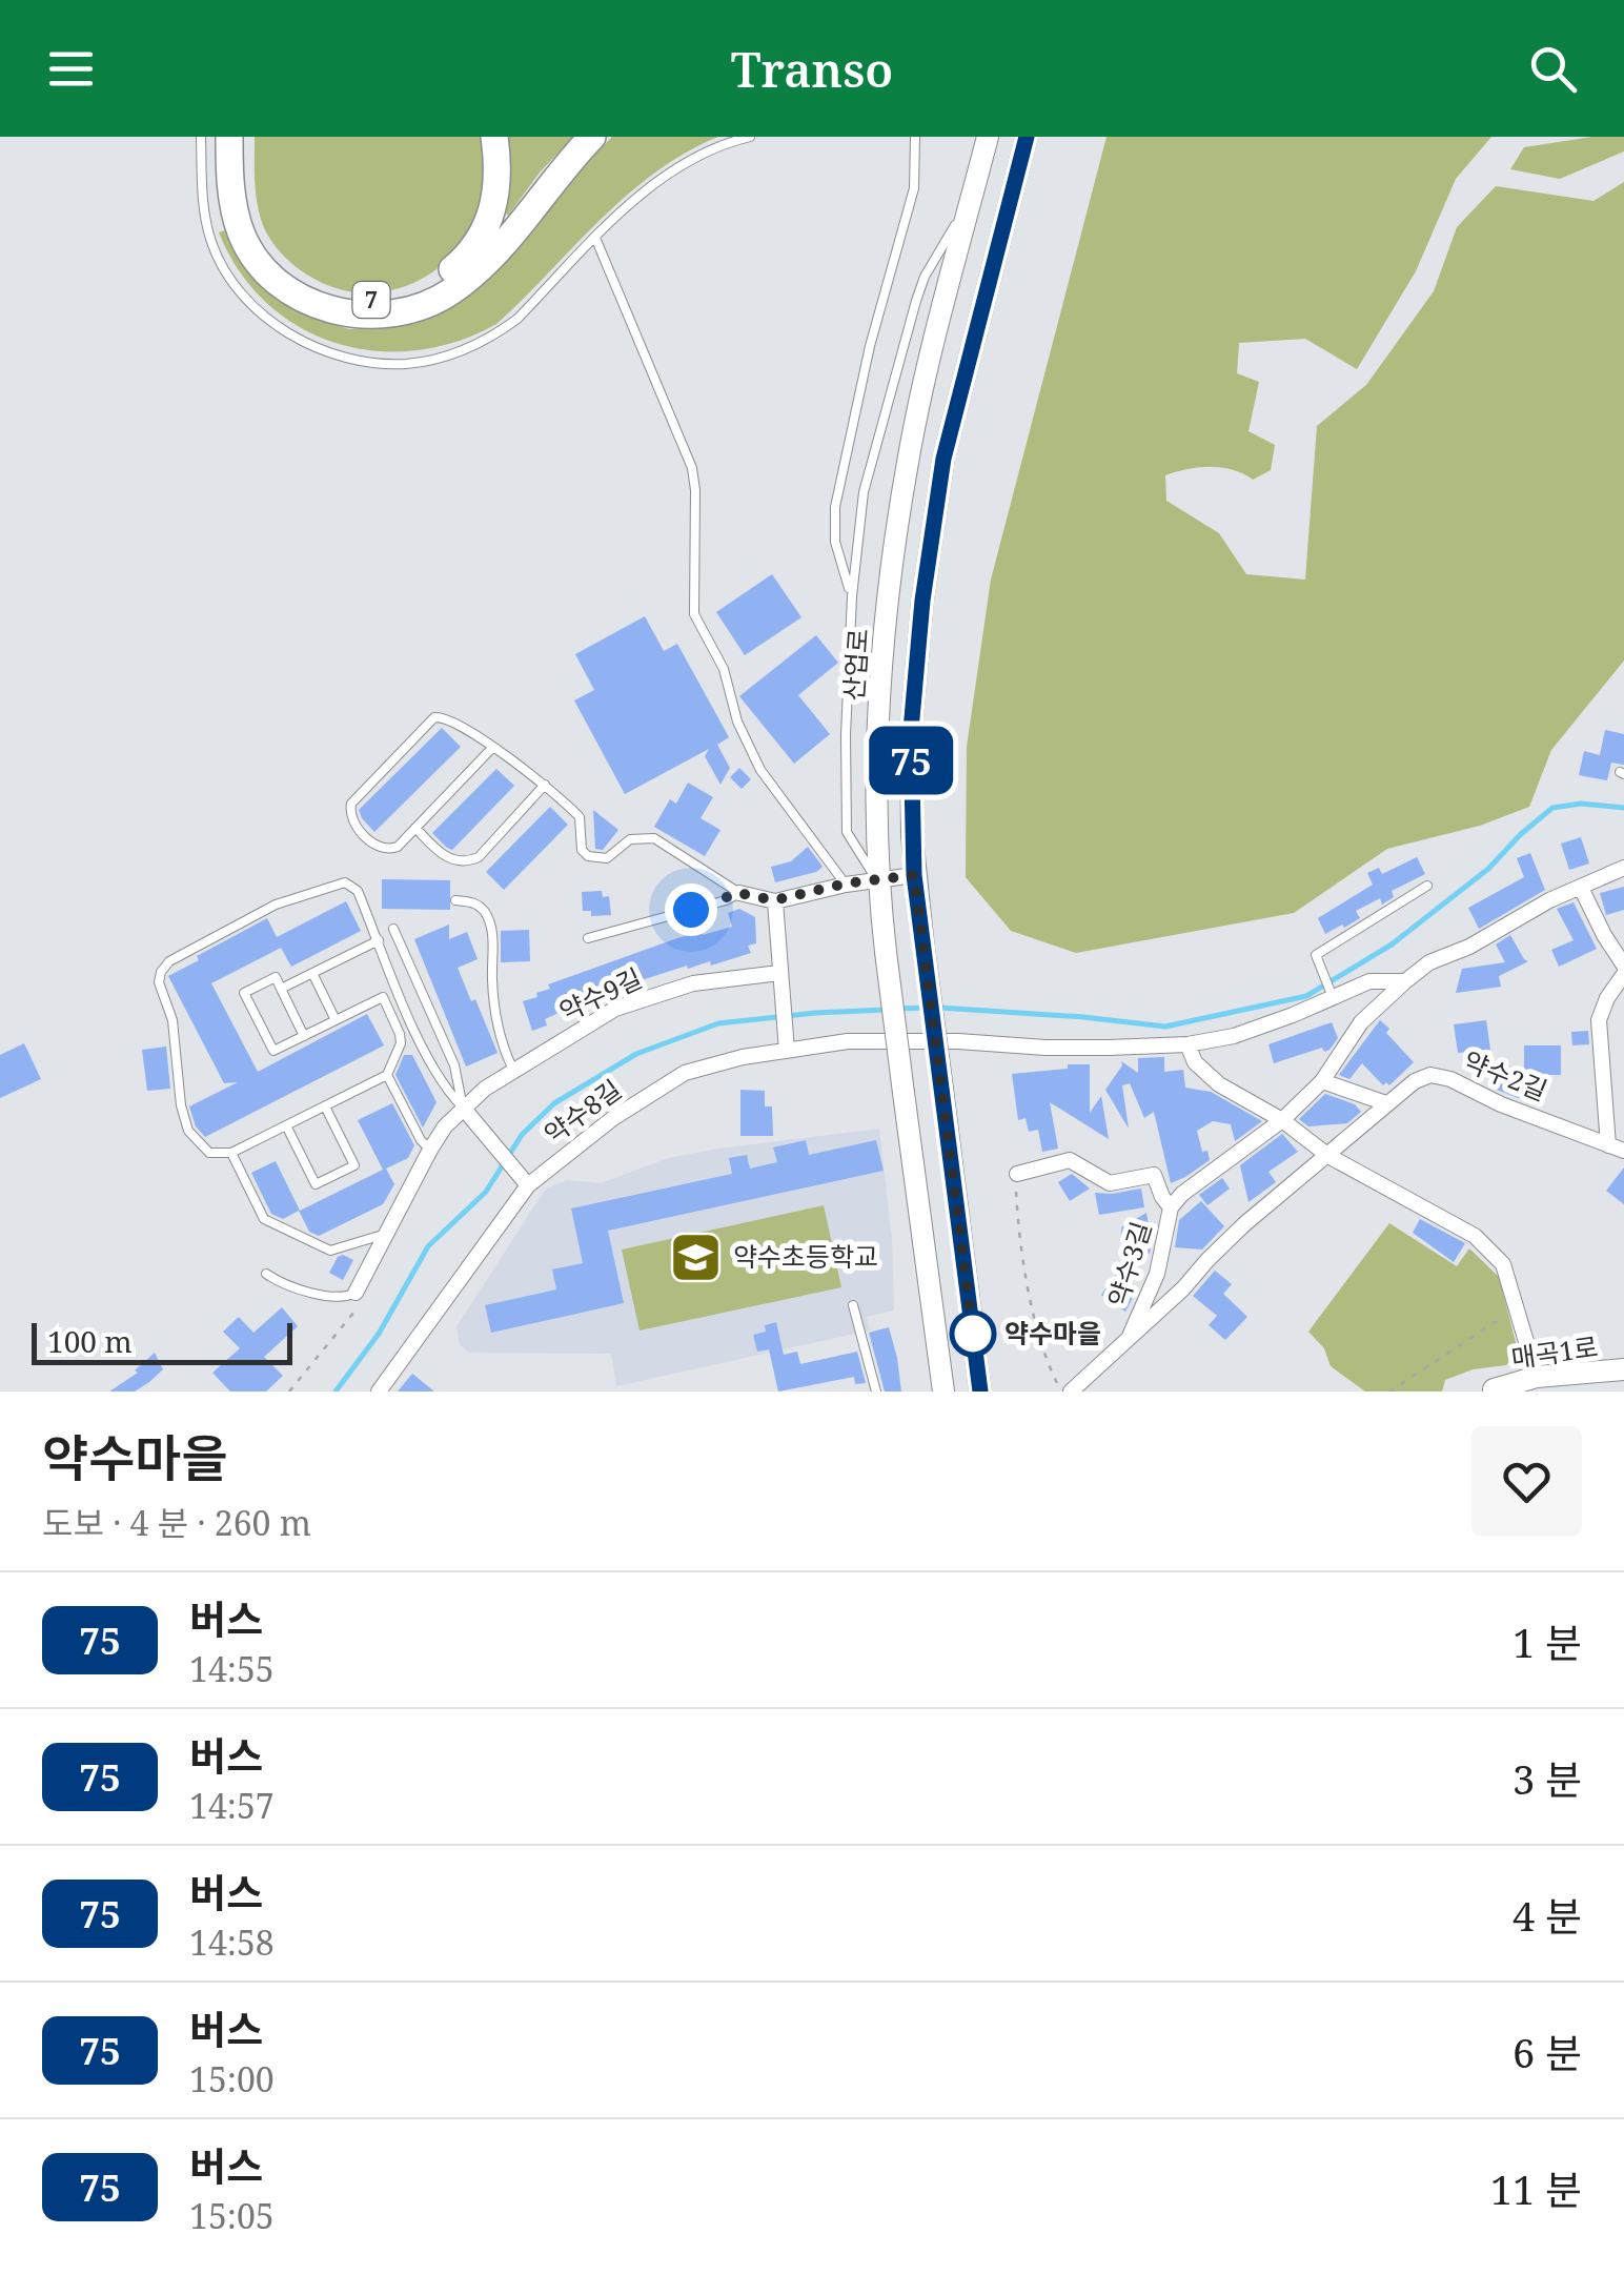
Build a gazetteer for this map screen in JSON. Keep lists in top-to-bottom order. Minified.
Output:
{"streets":{"highway":["7"],"main road":["산업로","매곡1로"],"street":["약수9길","약수2길","약수8길","약수3길"]},"crossings":[["약수2길","약수3길"],["약수8길","약수3길"]],"places":{"school or university":["약수초등학교"],"other":["약수마을"]},"lines":["bus line 75"],"scale_bar":"100 m","page":{"header":"Transo","on_map":"75","scale":"100 m","heading":["약수마을","도보 · 4 분 · 260 m"],"list":[{"mark":"75","name":"버스","note":"14:55","value":"1 분"},{"mark":"75","name":"버스","note":"14:57","value":"3 분"},{"mark":"75","name":"버스","note":"14:58","value":"4 분"},{"mark":"75","name":"버스","note":"15:00","value":"6 분"},{"mark":"75","name":"버스","note":"15:05","value":"11 분"}]}}
